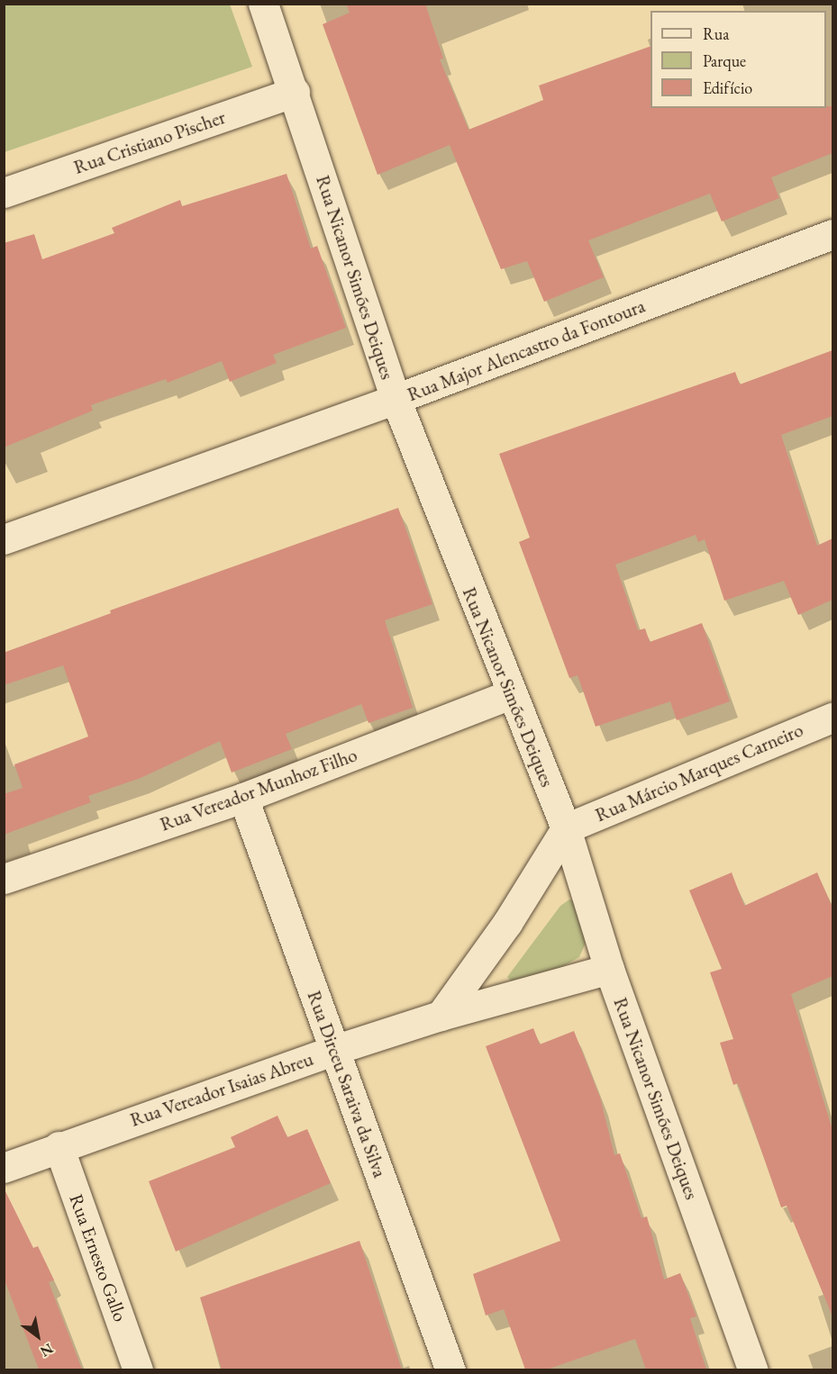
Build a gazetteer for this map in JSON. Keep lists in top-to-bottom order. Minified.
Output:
{"streets":{"street":["Rua Cristiano Pischer","Rua Nicanor Simões Deiques","Rua Major Alencastro da Fontoura","Rua Márcio Marques Carneiro","Rua Vereador Munhoz Filho","Rua Dirceu Saraiva da Silva","Rua Vereador Isaias Abreu","Rua Ernesto Gallo"]},"crossings":[["Rua Cristiano Pischer","Rua Nicanor Simões Deiques"],["Rua Nicanor Simões Deiques","Rua Major Alencastro da Fontoura"],["Rua Nicanor Simões Deiques","Rua Márcio Marques Carneiro"],["Rua Nicanor Simões Deiques","Rua Vereador Munhoz Filho"],["Rua Nicanor Simões Deiques","Rua Vereador Isaias Abreu"],["Rua Vereador Munhoz Filho","Rua Dirceu Saraiva da Silva"],["Rua Dirceu Saraiva da Silva","Rua Vereador Isaias Abreu"],["Rua Vereador Isaias Abreu","Rua Ernesto Gallo"]],"legend":["Rua","Parque","Edifício"],"north":"bottom right"}
